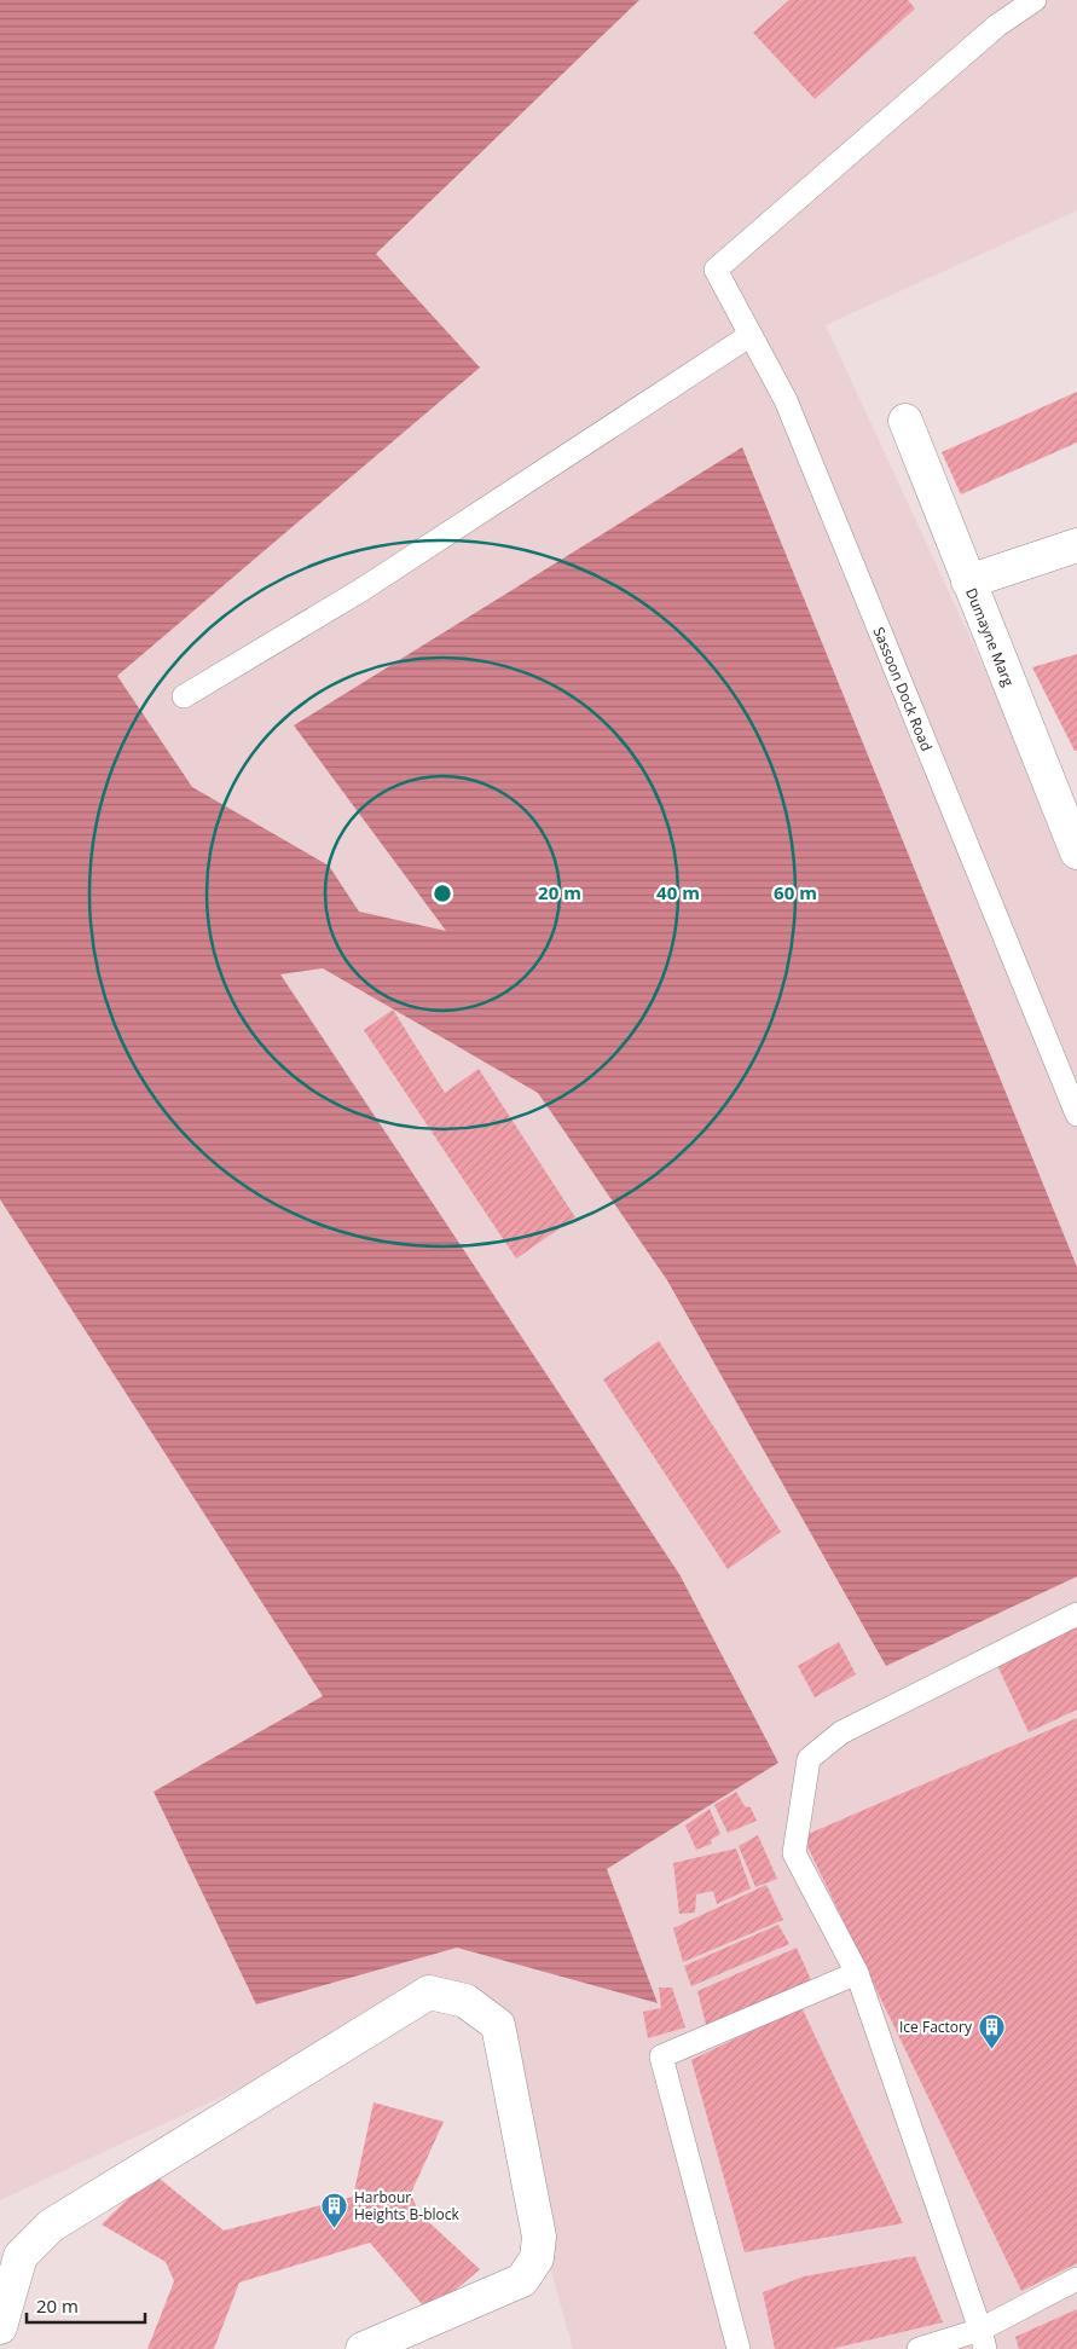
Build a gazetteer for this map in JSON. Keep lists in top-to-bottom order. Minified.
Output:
{"streets":{"street":["Dumayne Marg"],"lane":["Sassoon Dock Road"]},"places":{"building":["Ice Factory","Harbour Heights B-block"]},"scale_bar":"20 m","rings":["20 m","40 m","60 m"]}
